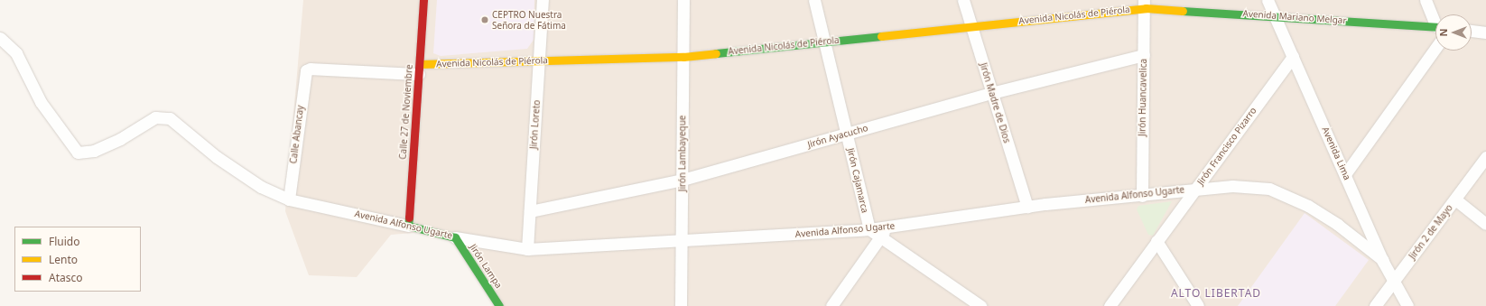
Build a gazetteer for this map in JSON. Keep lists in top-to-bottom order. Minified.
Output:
{"streets":{"street":["Avenida Nicolás de Piérola","Avenida Mariano Melgar","Jirón Huancavelica","Jirón Madre de Dios","Calle 27 de Noviembre","Jirón Loreto","Calle Abancay","Jirón Ayacucho","Jirón Francisco Pizarro","Jirón Lambayeque","Avenida Lima","Jirón Cajamarca","Avenida Alfonso Ugarte","Jirón 2 de Mayo","Jirón Lampa"]},"crossings":[["Avenida Nicolás de Piérola","Avenida Mariano Melgar"],["Avenida Nicolás de Piérola","Jirón Huancavelica"],["Avenida Nicolás de Piérola","Jirón Madre de Dios"],["Avenida Nicolás de Piérola","Calle 27 de Noviembre"],["Avenida Nicolás de Piérola","Jirón Loreto"],["Avenida Nicolás de Piérola","Calle Abancay"],["Avenida Nicolás de Piérola","Jirón Lambayeque"],["Avenida Nicolás de Piérola","Jirón Cajamarca"],["Avenida Mariano Melgar","Jirón Huancavelica"],["Avenida Mariano Melgar","Avenida Lima"],["Jirón Huancavelica","Jirón Ayacucho"],["Jirón Huancavelica","Avenida Alfonso Ugarte"],["Jirón Madre de Dios","Jirón Ayacucho"],["Jirón Madre de Dios","Avenida Alfonso Ugarte"],["Calle 27 de Noviembre","Avenida Alfonso Ugarte"],["Jirón Loreto","Jirón Ayacucho"],["Jirón Loreto","Avenida Alfonso Ugarte"],["Calle Abancay","Avenida Alfonso Ugarte"],["Jirón Ayacucho","Jirón Lambayeque"],["Jirón Ayacucho","Jirón Cajamarca"],["Jirón Francisco Pizarro","Avenida Lima"],["Jirón Francisco Pizarro","Avenida Alfonso Ugarte"],["Jirón Lambayeque","Avenida Alfonso Ugarte"],["Avenida Lima","Avenida Alfonso Ugarte"],["Avenida Lima","Jirón 2 de Mayo"],["Jirón Cajamarca","Avenida Alfonso Ugarte"],["Avenida Alfonso Ugarte","Jirón Lampa"]],"districts":["ALTO LIBERTAD"],"places":["CEPTRO Nuestra Señora de Fátima"],"legend":["Fluido","Lento","Atasco"],"north":"left"}
